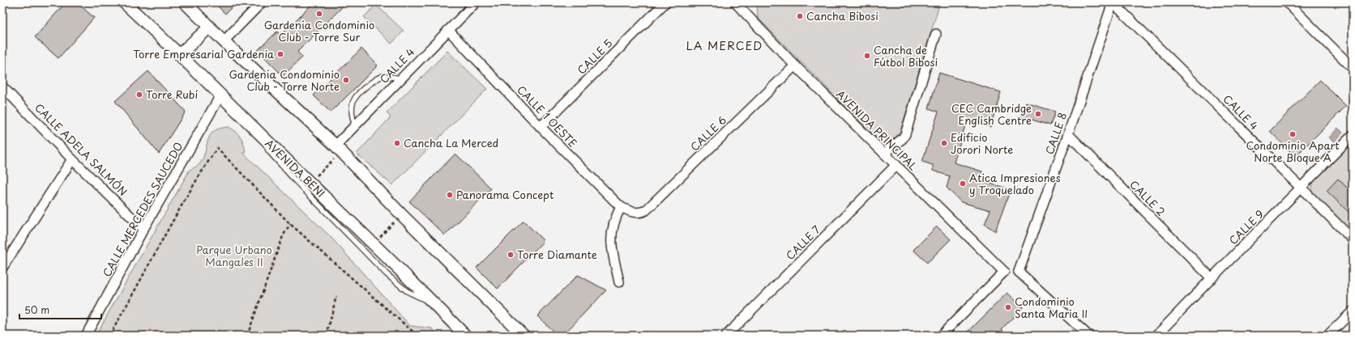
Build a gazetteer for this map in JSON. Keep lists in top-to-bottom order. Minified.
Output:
{"streets":{"street":["CALLE 5","CALLE 4","CALLE 1 OESTE","AVENIDA PRINCIPAL","CALLE 6","CALLE 8","CALLE ADELA SALMÓN","AVENIDA BENI","CALLE 2","CALLE MERCEDES SAUCEDO","CALLE 9","CALLE 7"]},"crossings":[["CALLE 5","CALLE 1 OESTE"],["CALLE 4","CALLE 1 OESTE"],["CALLE 4","CALLE 8"],["CALLE 4","CALLE 9"],["CALLE 1 OESTE","CALLE 6"],["AVENIDA PRINCIPAL","CALLE 6"],["AVENIDA PRINCIPAL","CALLE 7"],["CALLE 8","CALLE 2"],["CALLE ADELA SALMÓN","CALLE MERCEDES SAUCEDO"],["AVENIDA BENI","CALLE MERCEDES SAUCEDO"],["CALLE 2","CALLE 9"]],"districts":["LA MERCED"],"parks":["Parque Urbano Mangales II"],"places":["Gardenia Condominio Club - Torre Sur","Cancha Bibosi","Torre Empresarial Gardenia","Cancha de Fútbol Bibosi","Gardenia Condominio Club - Torre Norte","Torre Rubí","CEC Cambridge English Centre","Condominio Apart Norte Bloque A","Cancha La Merced","Edificio Jorori Norte","Atica Impresiones y Troquelado","Panorama Concept","Torre Diamante","Condominio Santa Maria II"],"scale_bar":"50 m"}
